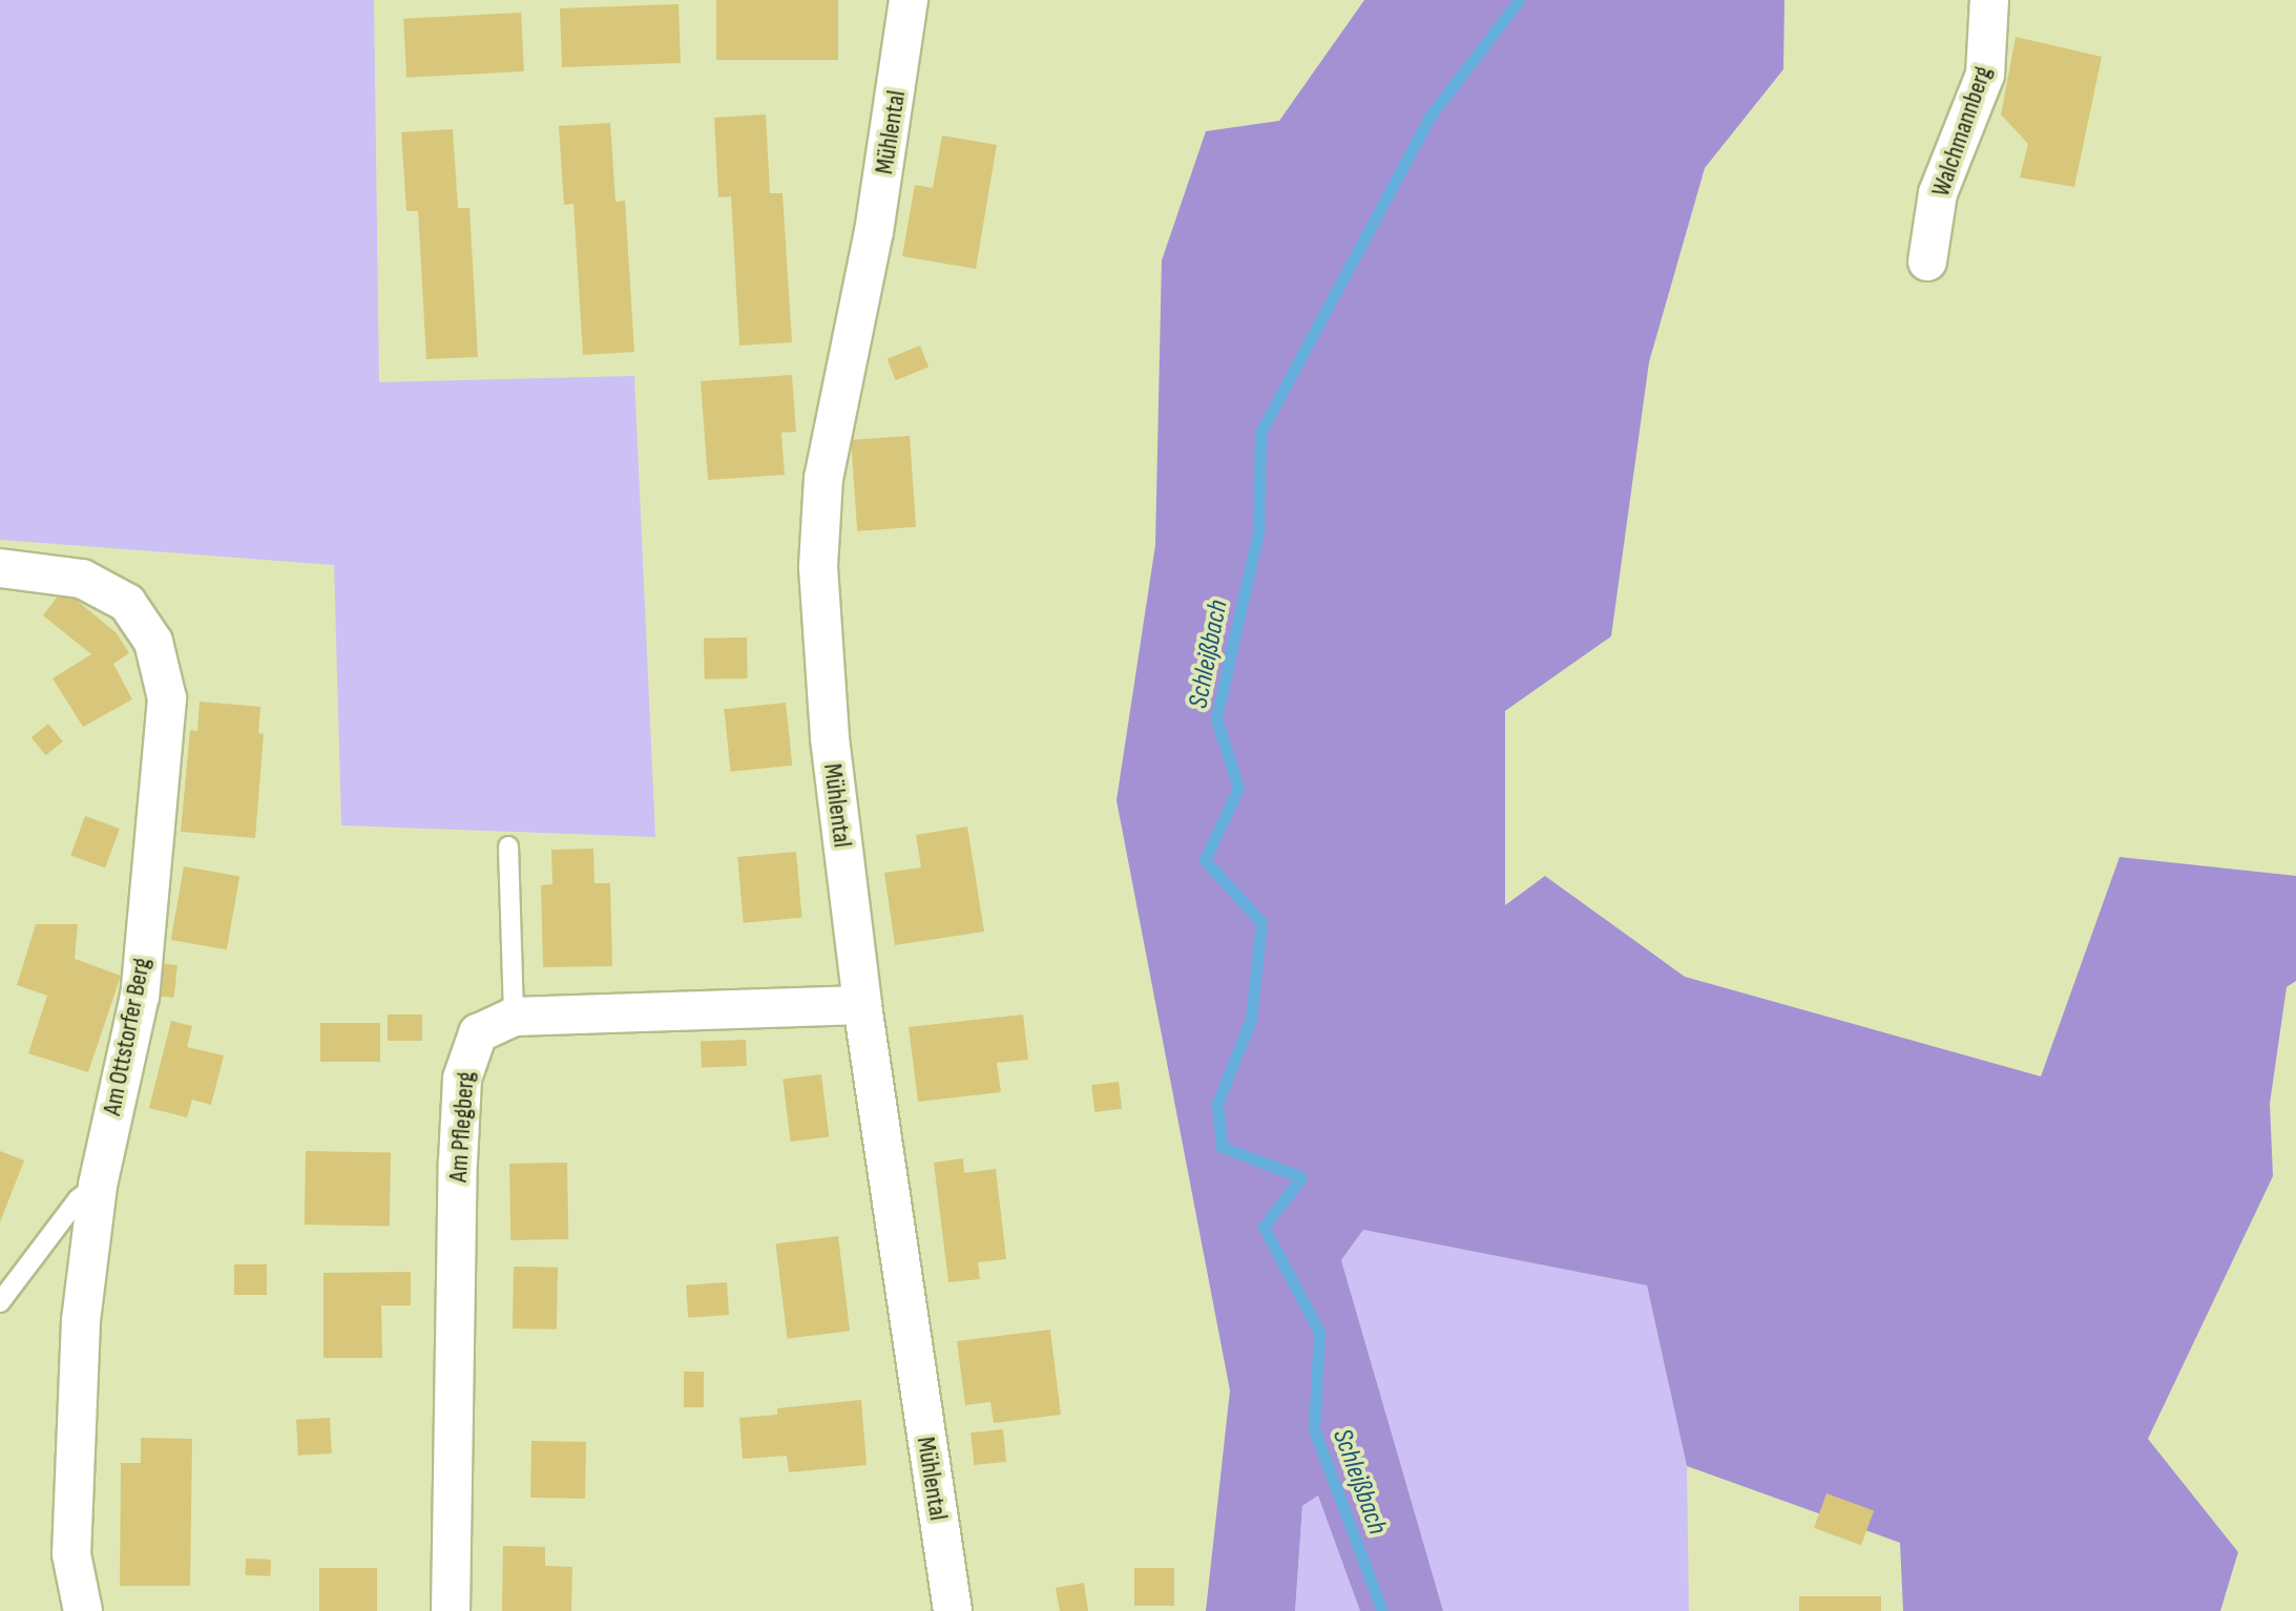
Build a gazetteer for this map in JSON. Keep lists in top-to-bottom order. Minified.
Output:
{"streets":{"street":["Walchmannberg","Mühlental","Am Ottstorfer Berg","Am Pflegberg"]},"crossings":[["Mühlental","Am Pflegberg"]],"water":["Schleißbach"]}
